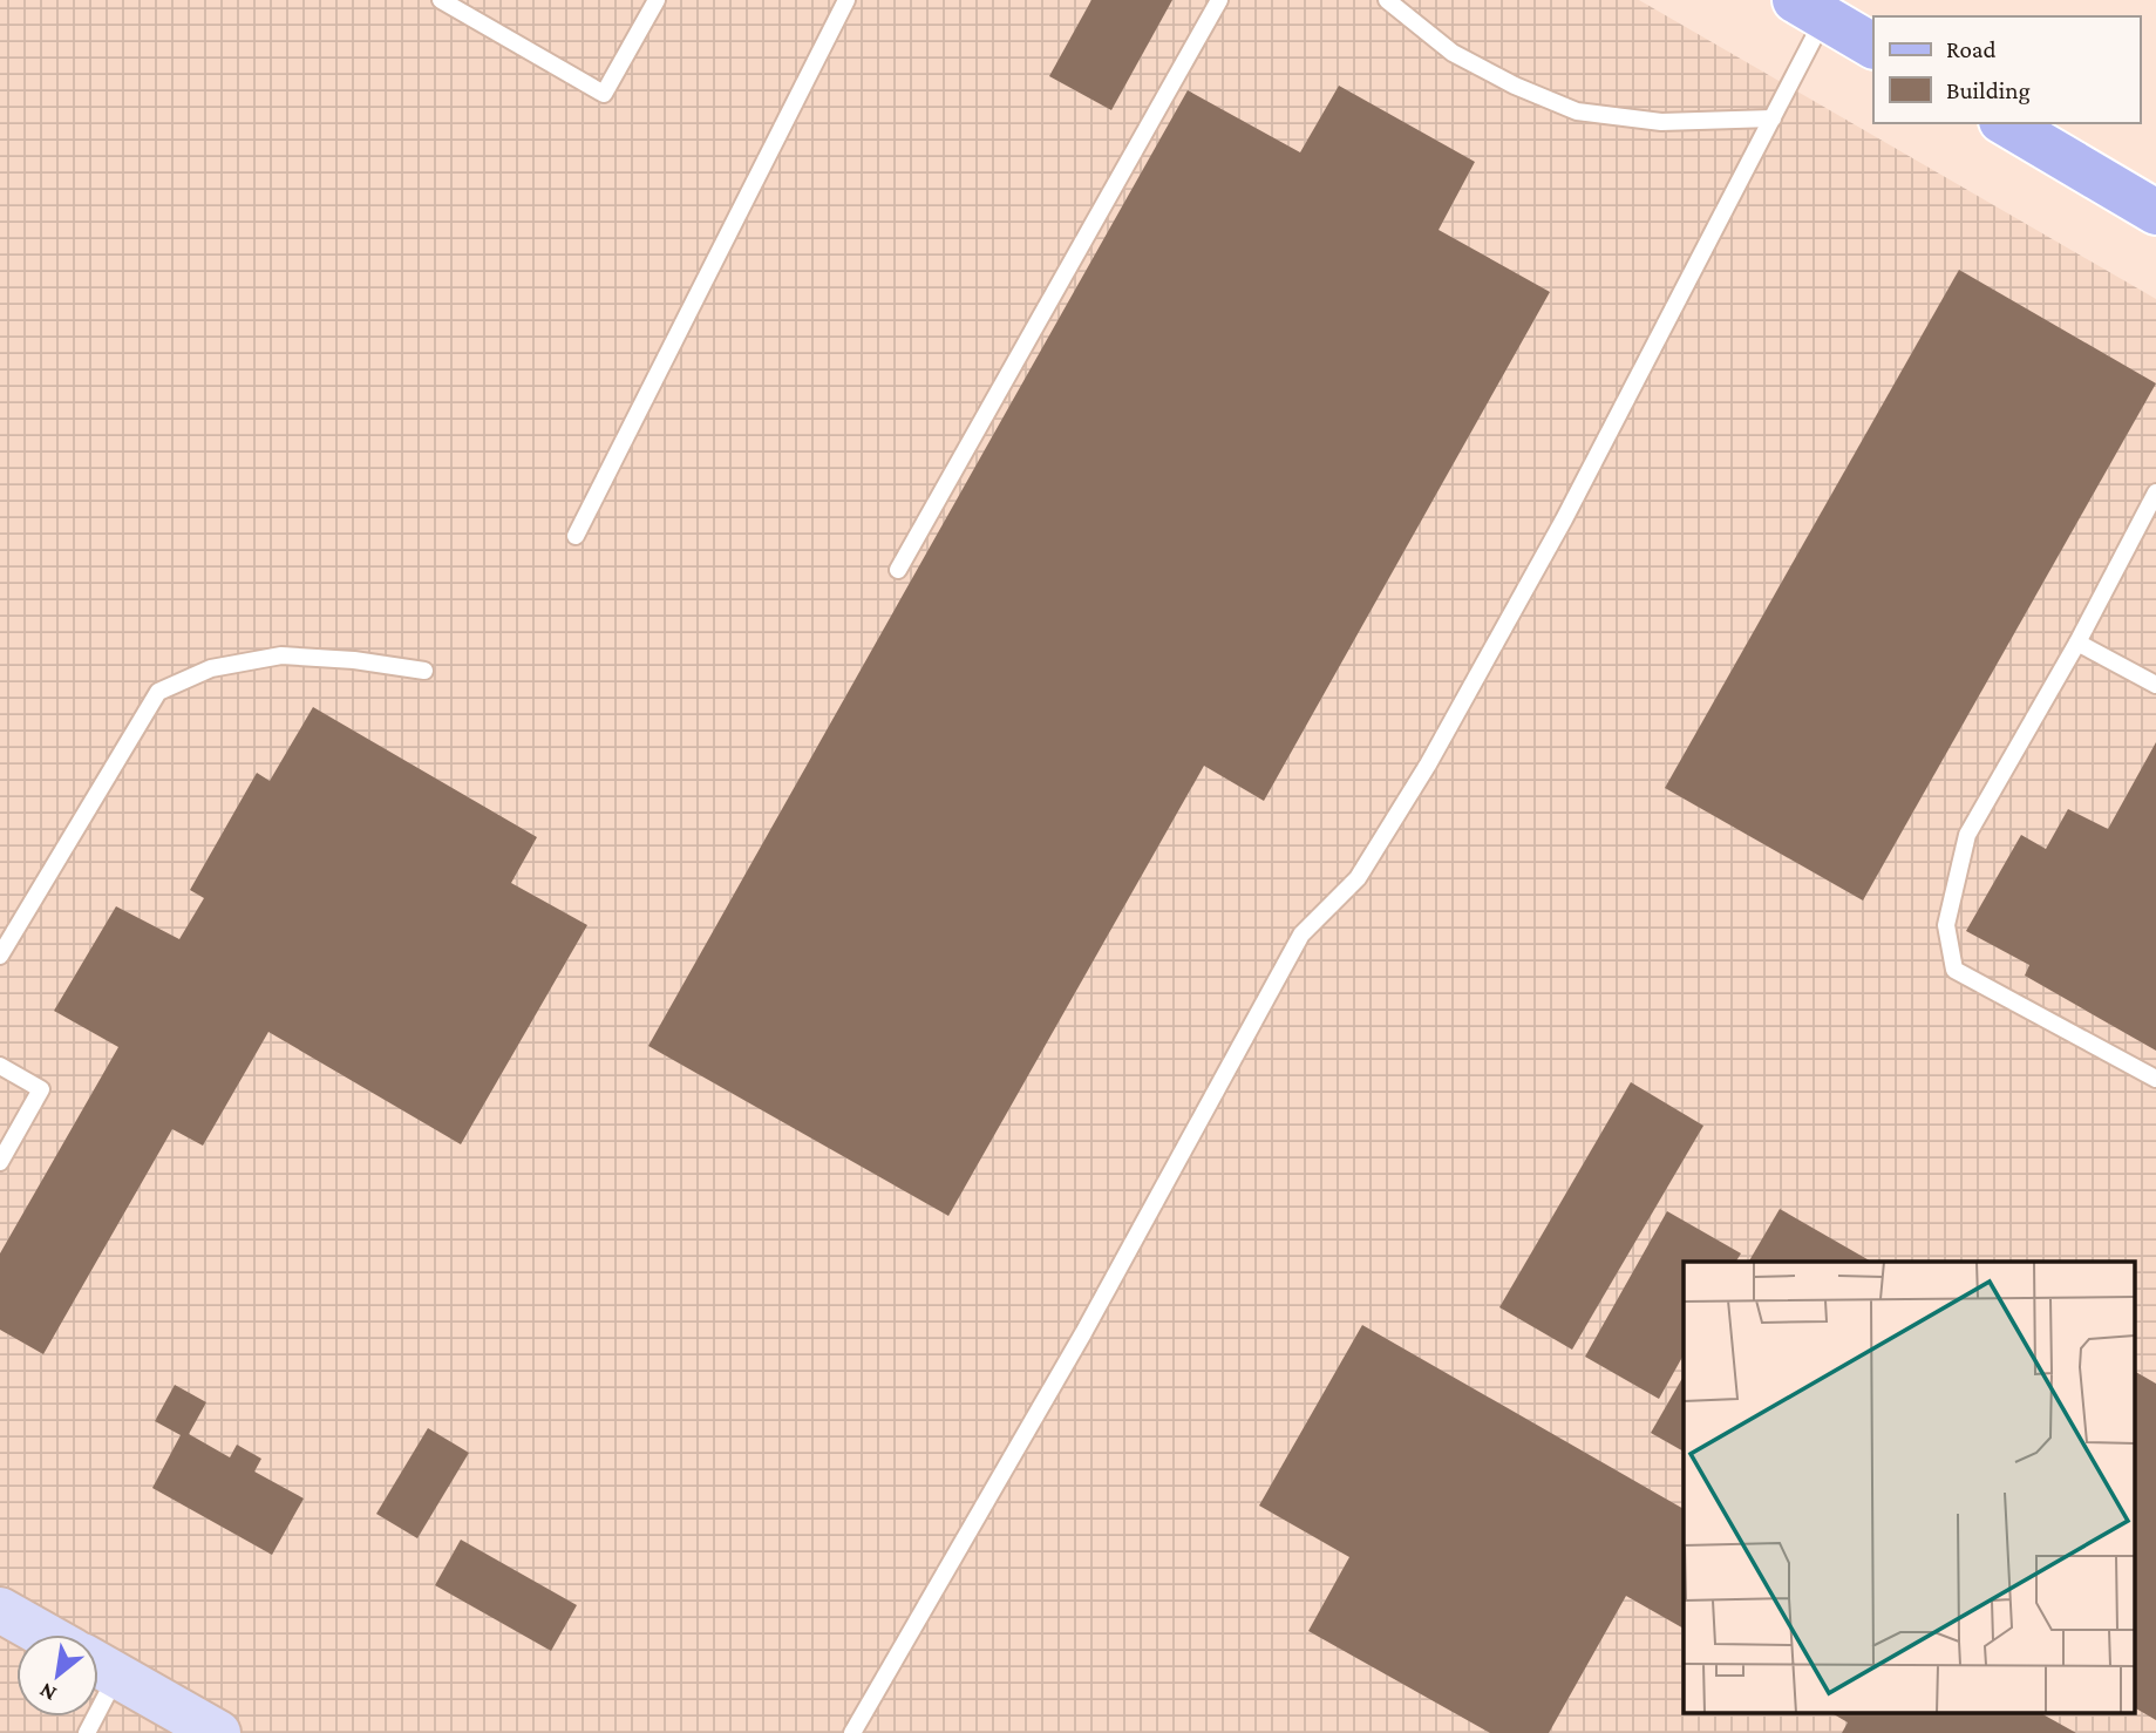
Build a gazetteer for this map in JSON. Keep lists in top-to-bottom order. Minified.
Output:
{"legend":["Road","Building"],"north":"bottom left"}
